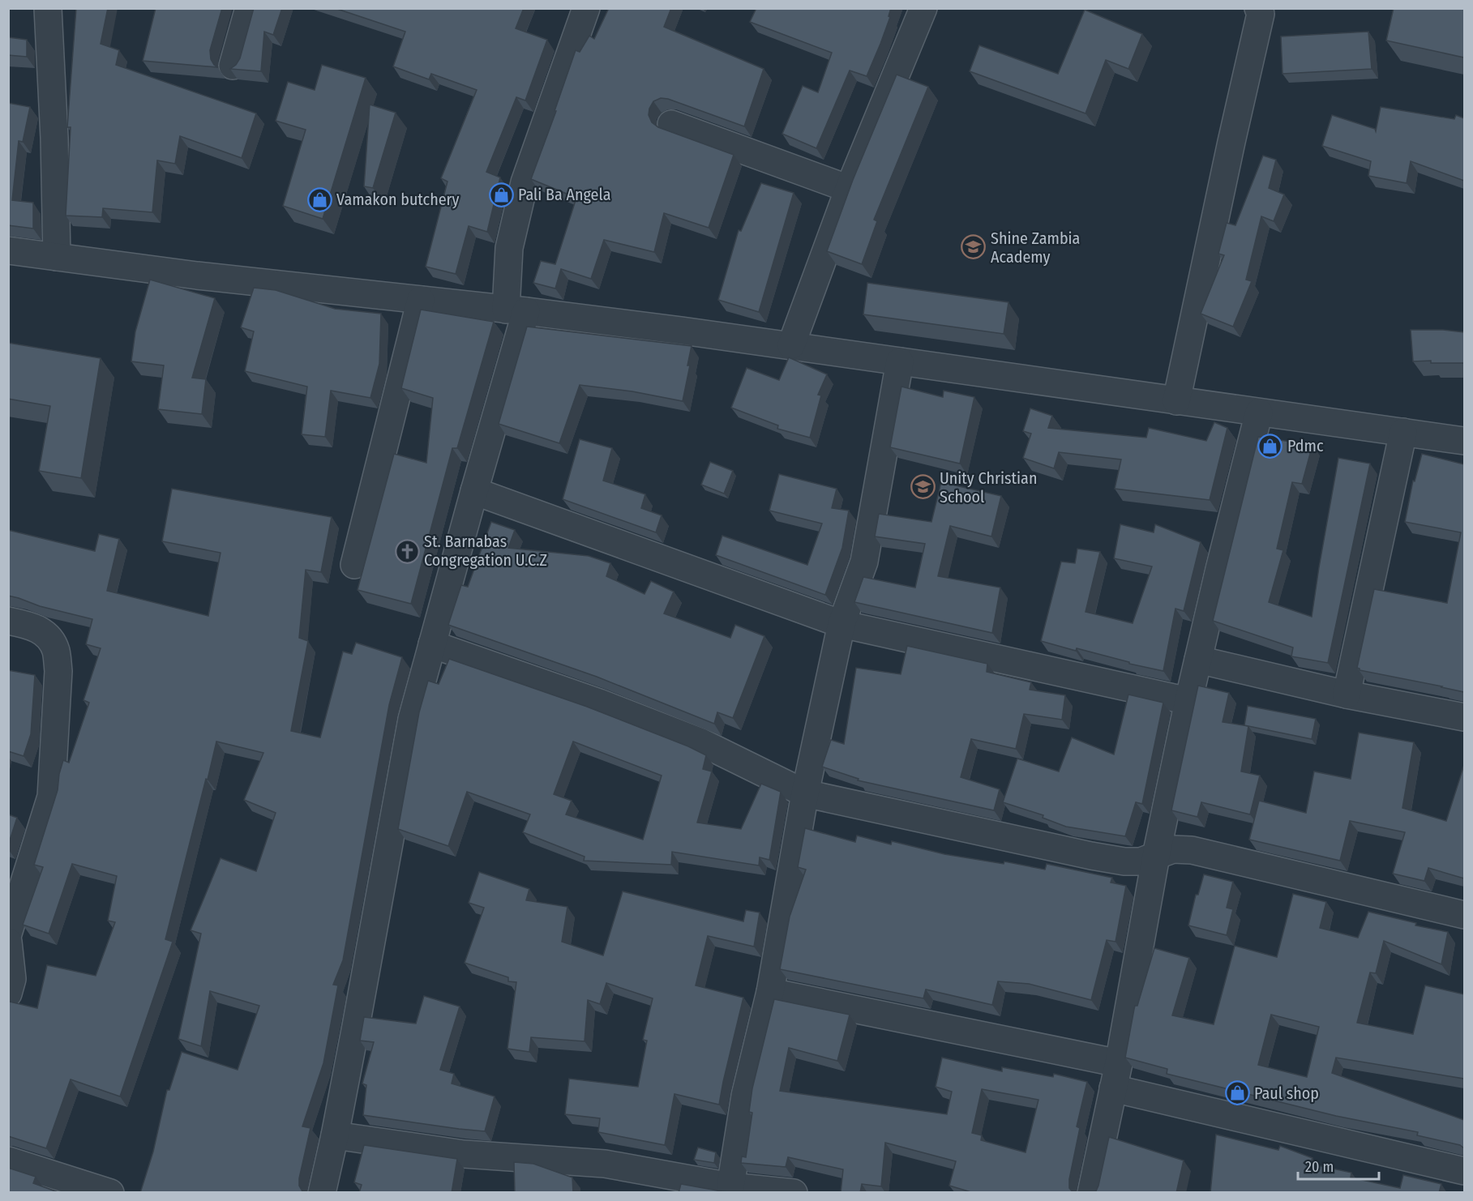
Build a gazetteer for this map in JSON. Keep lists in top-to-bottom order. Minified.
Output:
{"places":{"shop":["Pali Ba Angela","Vamakon butchery","Pdmc","Paul shop"],"school or university":["Shine Zambia Academy","Unity Christian School"],"church":["St. Barnabas Congregation U.C.Z"]},"scale_bar":"20 m"}
